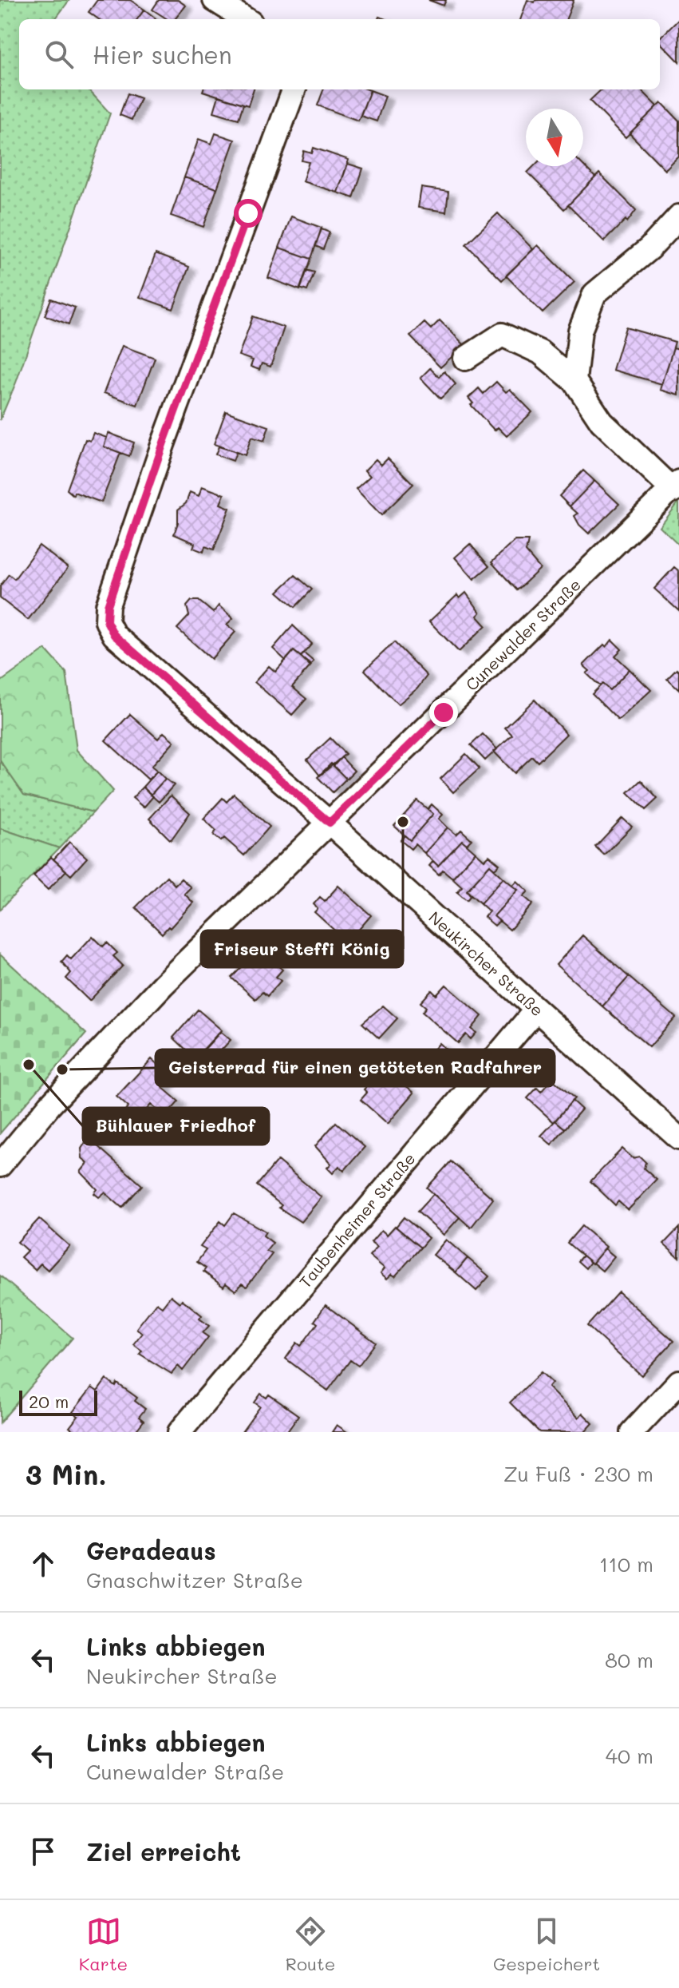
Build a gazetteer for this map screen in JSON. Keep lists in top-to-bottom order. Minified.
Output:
{"streets":{"street":["Cunewalder Straße","Neukircher Straße","Taubenheimer Straße"]},"crossings":[["Cunewalder Straße","Neukircher Straße"],["Neukircher Straße","Taubenheimer Straße"]],"places":["Friseur Steffi König","Bühlauer Friedhof","Geisterrad für einen getöteten Radfahrer"],"scale_bar":"20 m","north":"bottom","page":{"search":"Hier suchen","scale":"20 m","heading":["3 Min.","Zu Fuß · 230 m"],"list":[["Geradeaus","Gnaschwitzer Straße","110 m"],["Links abbiegen","Neukircher Straße","80 m"],["Links abbiegen","Cunewalder Straße","40 m"],"Ziel erreicht"],"nav":["Karte","Route","Gespeichert"]}}
